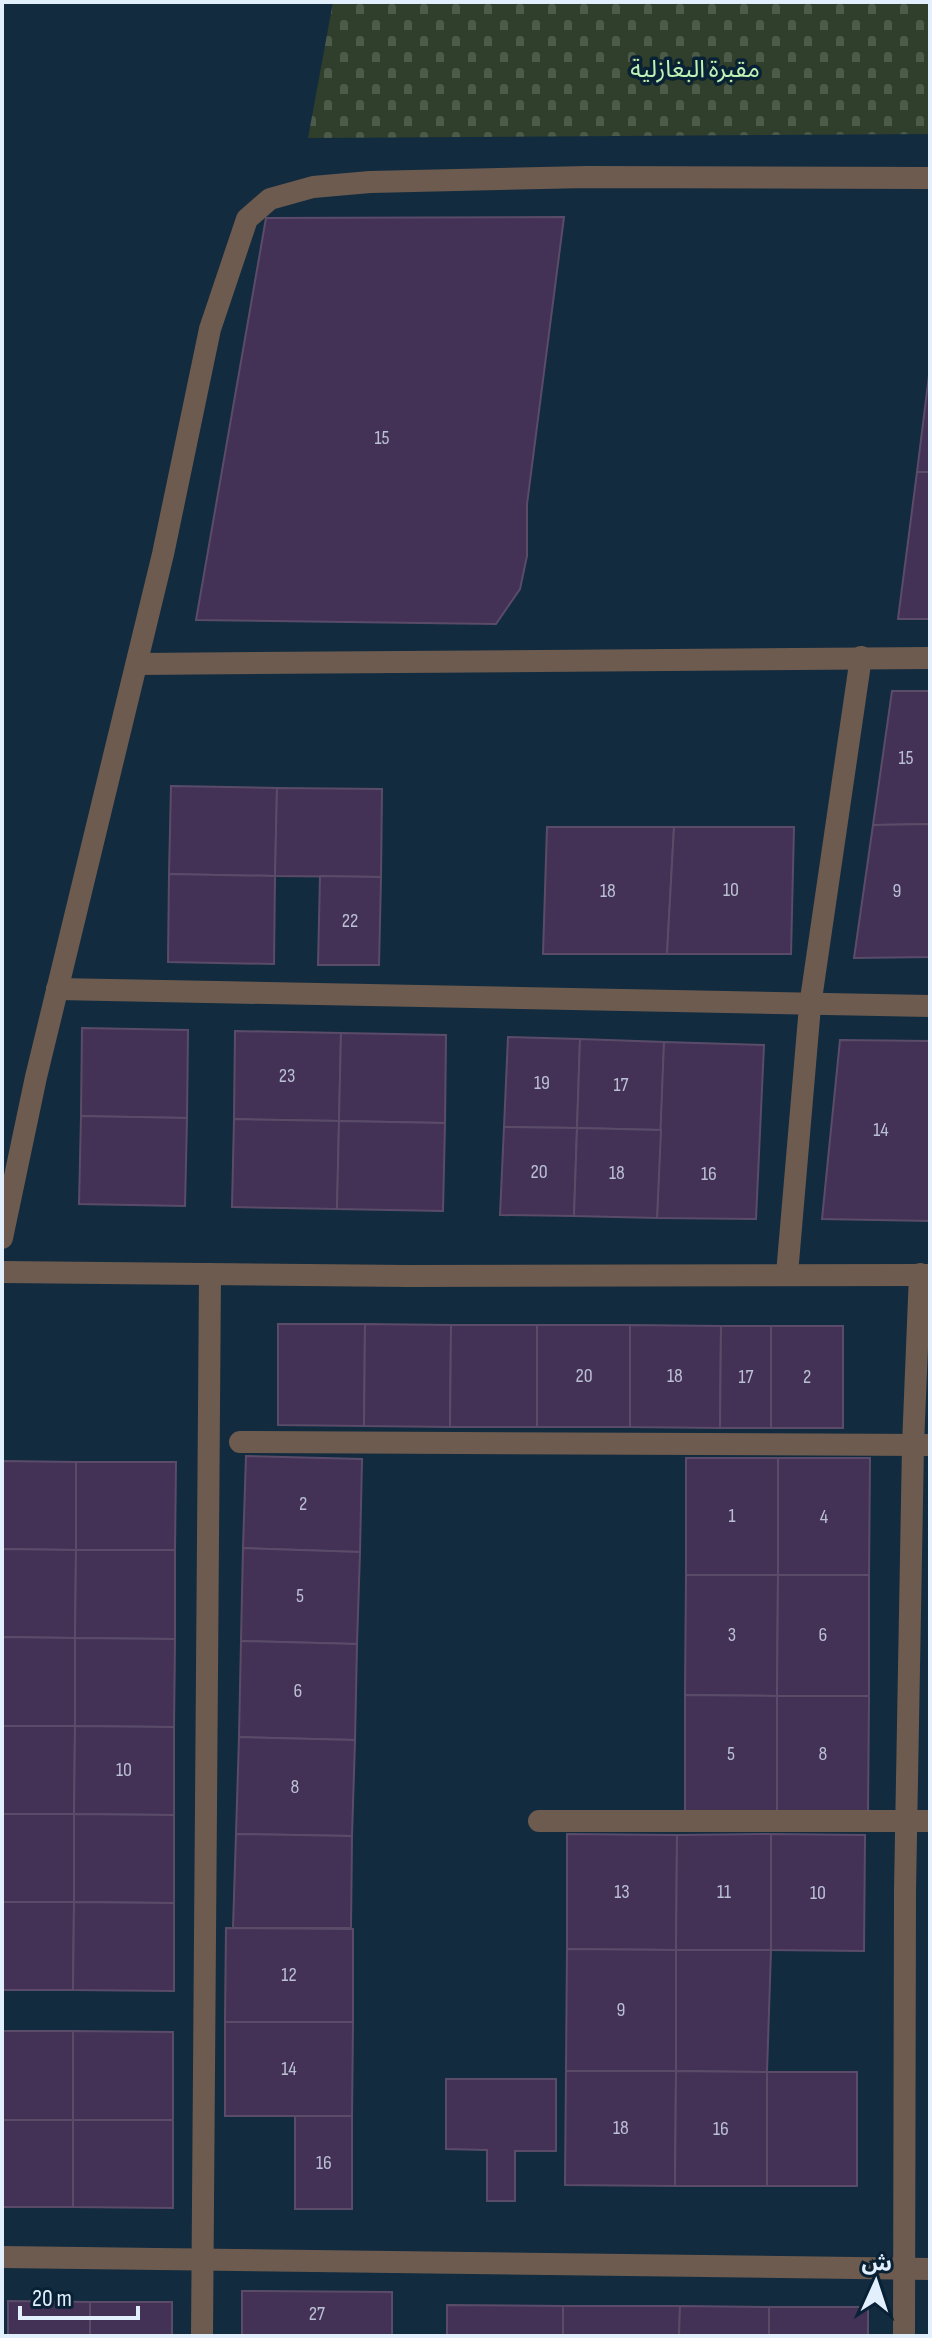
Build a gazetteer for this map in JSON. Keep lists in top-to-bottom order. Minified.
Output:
{"parks":["مقبرة البغازلية"],"house_numbers":["15","15","10","18","9","22","23","19","17","14","20","18","16","20","18","17","2","2","1","4","5","3","6","6","5","8","10","8","13","11","10","12","9","14","18","16","16","27"],"scale_bar":"20 m","north":"top"}
